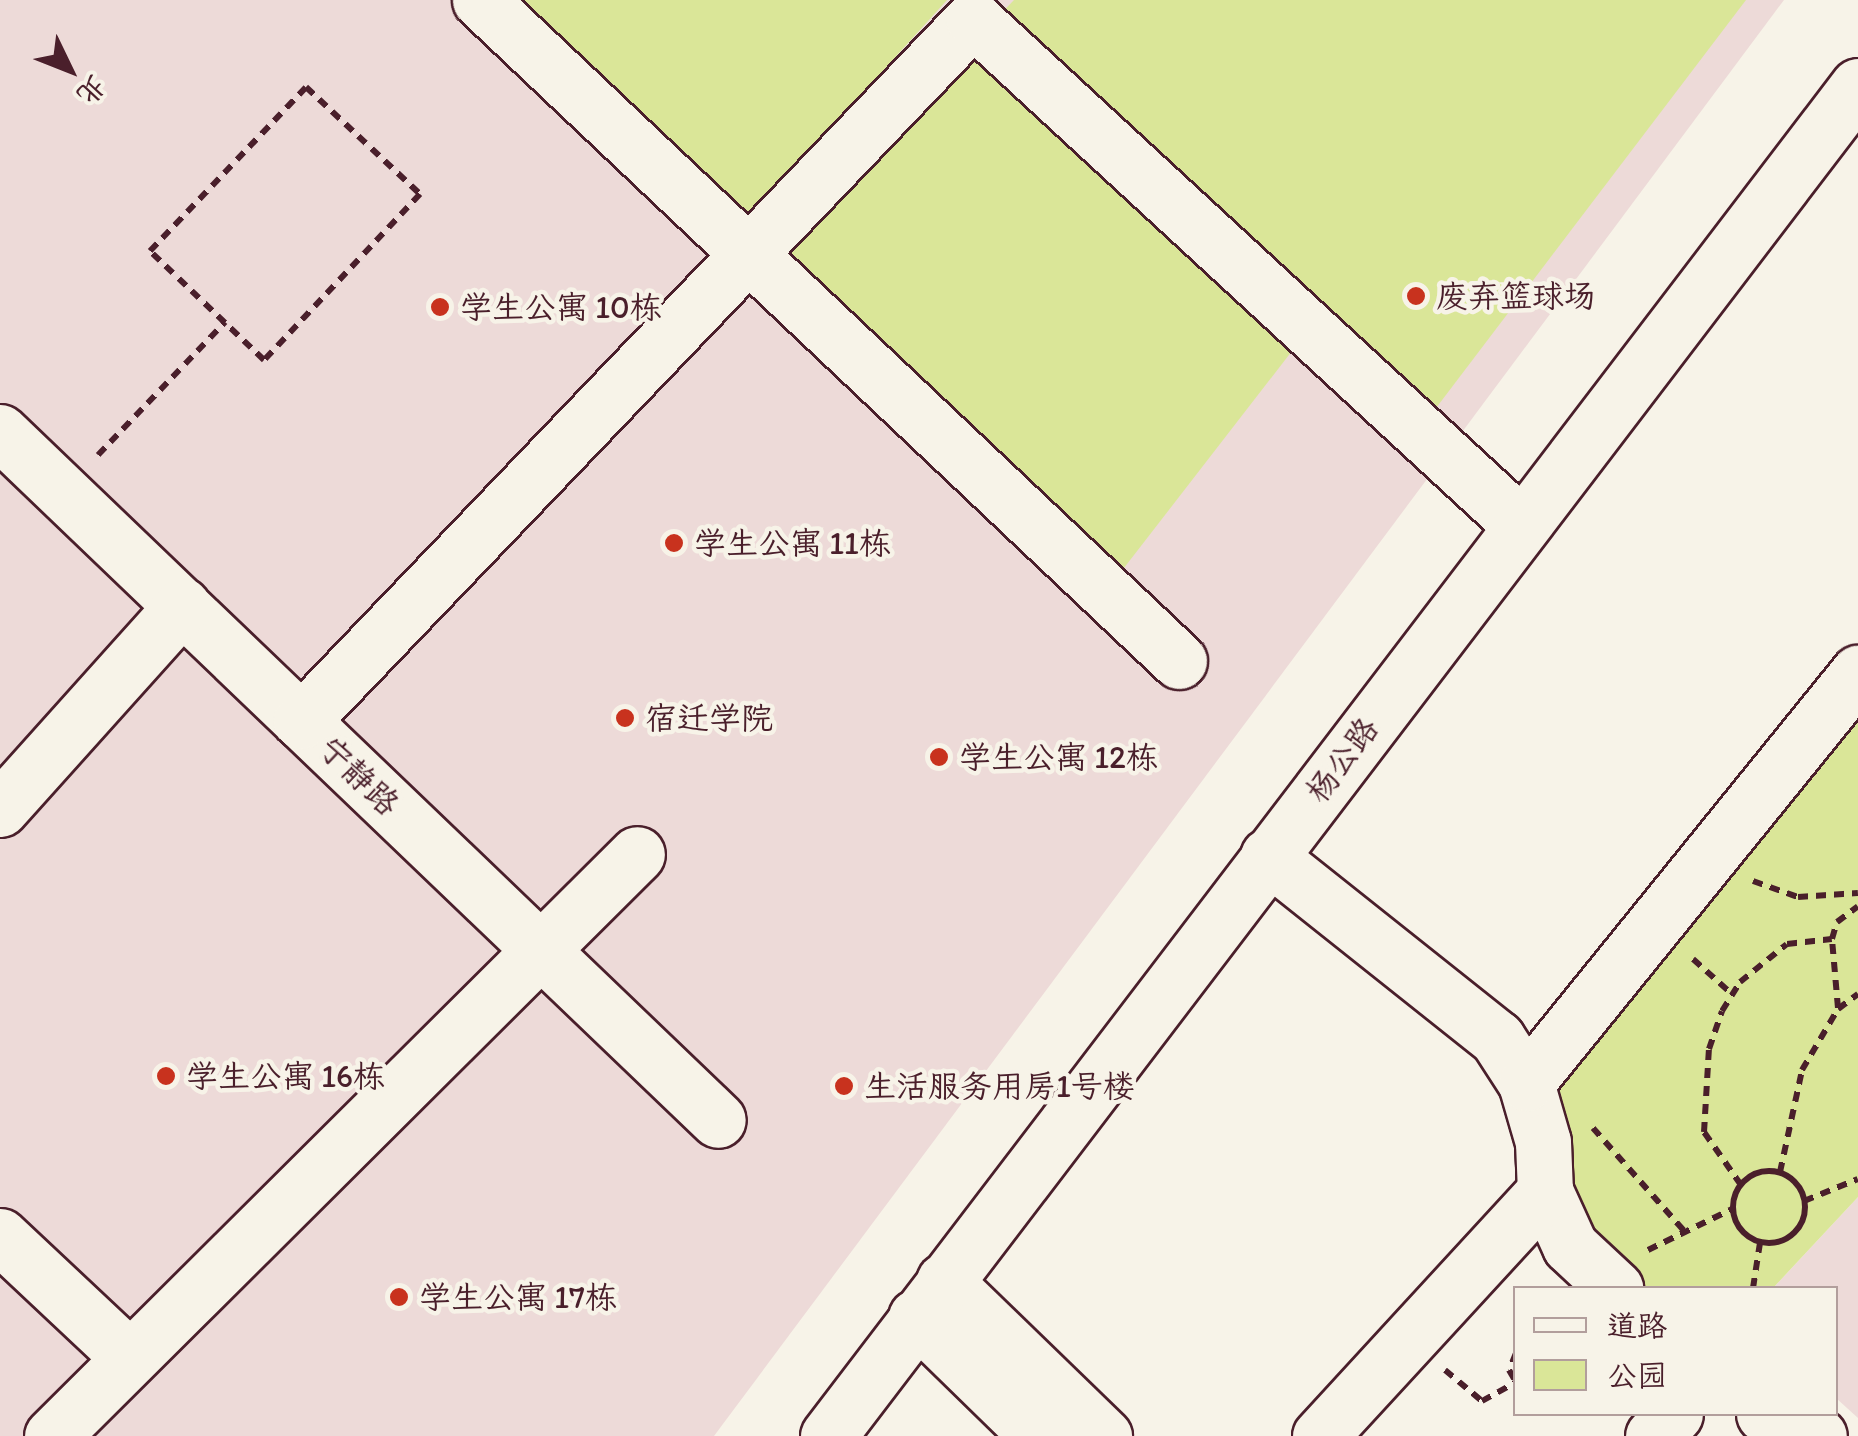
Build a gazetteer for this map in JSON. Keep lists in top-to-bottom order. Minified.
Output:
{"streets":{"street":["杨公路","宁静路"]},"places":["废弃篮球场","学生公寓 10栋","学生公寓 11栋","宿迁学院","学生公寓 12栋","学生公寓 16栋","生活服务用房1号楼","学生公寓 17栋"],"legend":["道路","公园"],"north":"bottom right"}
